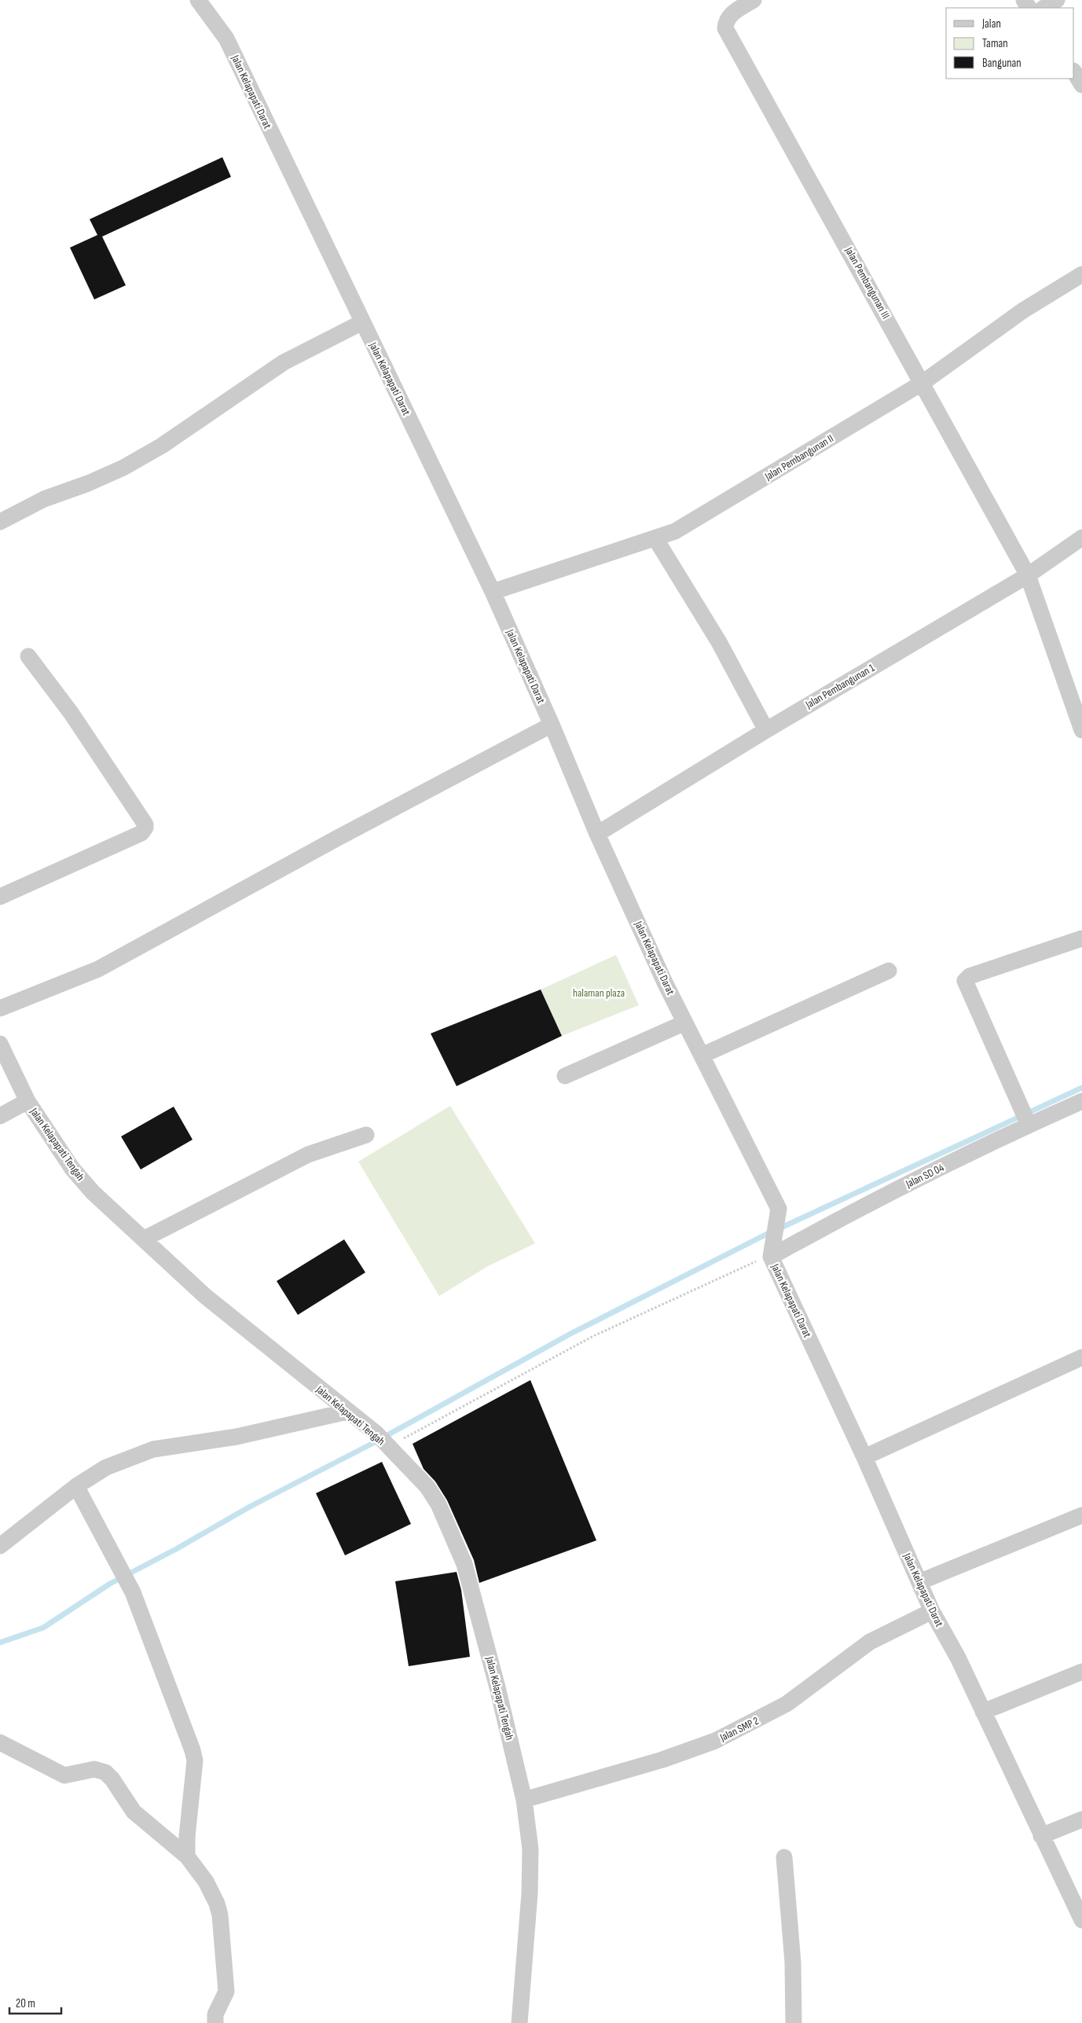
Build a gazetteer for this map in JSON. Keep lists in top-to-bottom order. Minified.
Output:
{"streets":{"street":["Jalan Kelapapati Darat","Jalan Pembangunan III","Jalan Pembangunan II","Jalan Pembangunan 1","Jalan Kelapapati Tengah","Jalan SD 04","Jalan SMP 2"]},"crossings":[["Jalan Kelapapati Darat","Jalan Pembangunan II"],["Jalan Kelapapati Darat","Jalan Pembangunan 1"],["Jalan Kelapapati Darat","Jalan SD 04"],["Jalan Kelapapati Darat","Jalan SMP 2"],["Jalan Pembangunan III","Jalan Pembangunan II"],["Jalan Pembangunan III","Jalan Pembangunan 1"],["Jalan Kelapapati Tengah","Jalan SMP 2"]],"parks":["halaman plaza"],"legend":["Jalan","Taman","Bangunan"],"scale_bar":"20 m"}
